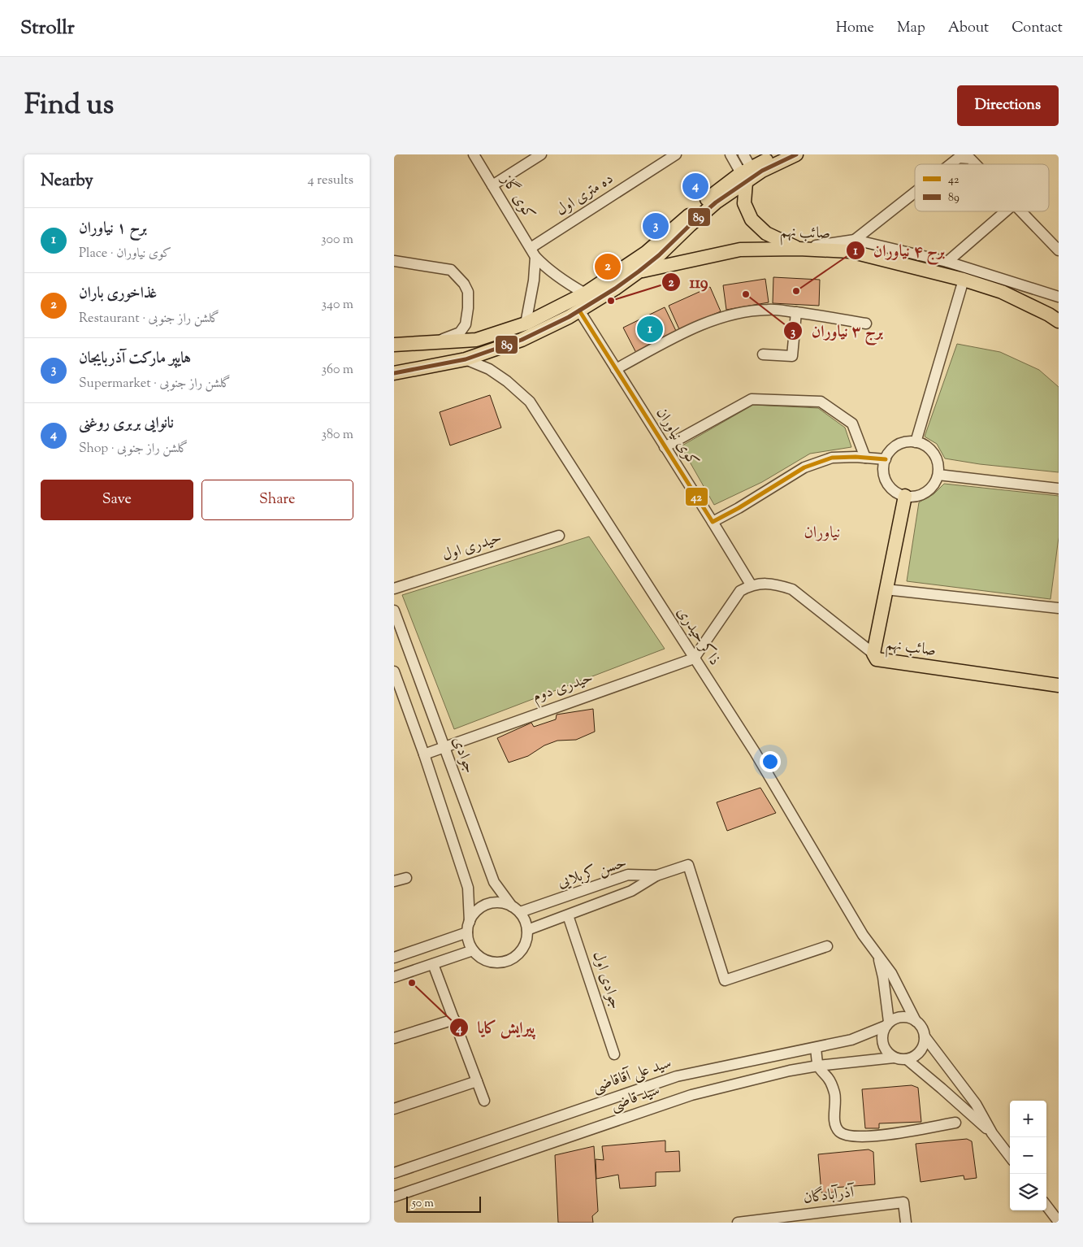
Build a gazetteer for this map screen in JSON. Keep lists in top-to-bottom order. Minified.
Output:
{"streets":{"main road":["صائب نهم"],"street":["ده متری اول","کوی گاز","کوی نیاوران","حیدری اول","ذاکر حیدری","حیدری دوم","جوادی","حسن کربلایی","جوادی اول","سید علی آقاقاضی","سید قاضی","آذرآبادگان"]},"crossings":[["ده متری اول","کوی گاز"],["ذاکر حیدری","حیدری دوم"],["ذاکر حیدری","سید علی آقاقاضی"],["ذاکر حیدری","سید قاضی"],["حیدری دوم","جوادی"],["جوادی","حسن کربلایی"],["حسن کربلایی","جوادی اول"],["سید علی آقاقاضی","سید قاضی"]],"districts":["نیاوران"],"places":["برج ۴ نیاوران","برج ۳ نیاوران","119","پیرایش کایا"],"lines":["transit line 89","transit line 42"],"legend":["42","89"],"scale_bar":"50 m","page":{"header":"Strollr","nav":["Home","Map","About","Contact"],"title":"Find us","buttons":["Directions",["Save","Share"]],"heading":["Nearby","4 results"],"pins":["4","3","2","1"],"list":[{"mark":"1","name":"برح ۱ نیاوران","note":"Place · کوی نیاوران","value":"300 m"},{"mark":"2","name":"غذاخوری باران","note":"Restaurant · گلشن راز جنوبی","value":"340 m"},{"mark":"3","name":"هایپر مارکت آذربایجان","note":"Supermarket · گلشن راز جنوبی","value":"360 m"},{"mark":"4","name":"نانوایی بربری روغنی","note":"Shop · گلشن راز جنوبی","value":"380 m"}],"map_buttons":["+","−"],"scale":"50 m"}}
